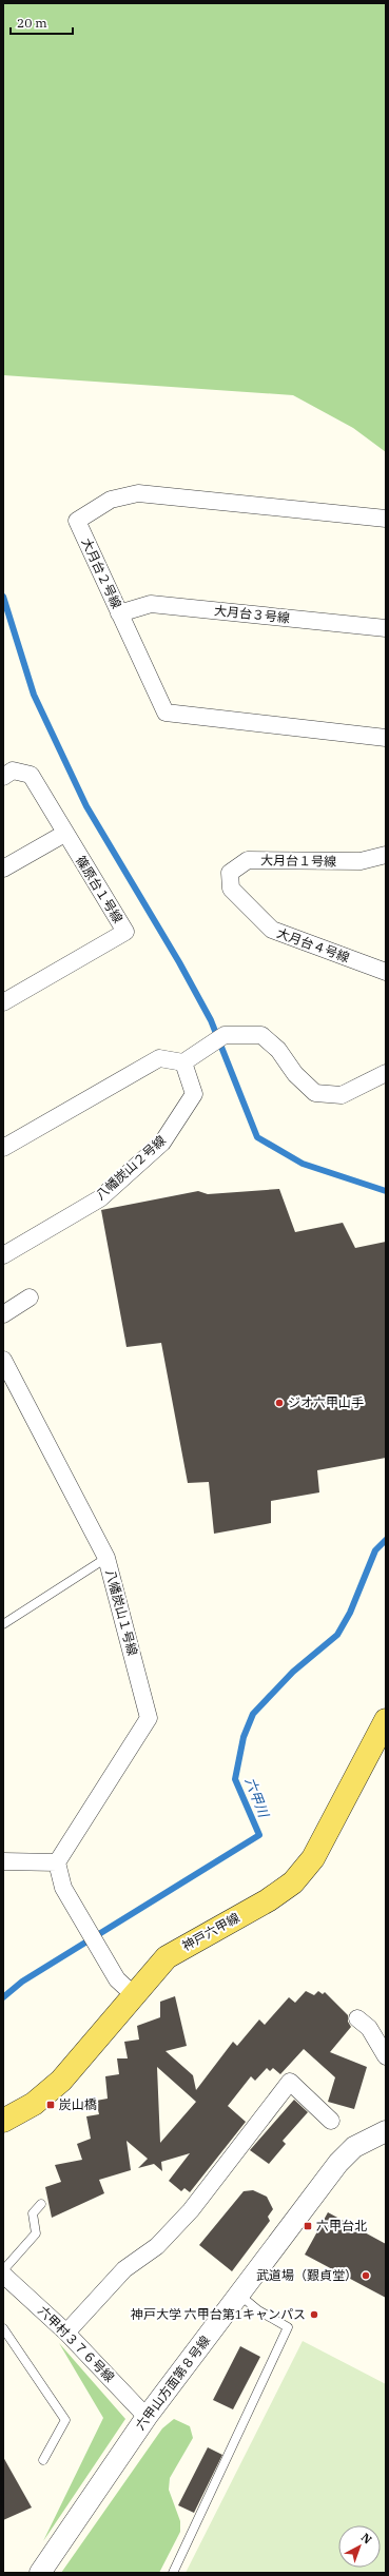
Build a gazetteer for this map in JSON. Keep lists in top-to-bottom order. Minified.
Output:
{"streets":{"main road":["神戸六甲線"],"street":["大月台２号線","大月台３号線","大月台１号線","篠原台１号線","大月台４号線","八幡炭山２号線","八幡炭山１号線","六甲村３７６号線","六甲山方面第８号線"]},"crossings":[["大月台２号線","大月台３号線"],["大月台１号線","大月台４号線"],["六甲村３７６号線","六甲山方面第８号線"]],"water":["六甲川"],"places":{"other":["ジオ六甲山手","武道場（艱貞堂）","神戸大学 六甲台第1キャンパス"],"transit":["炭山橋","六甲台北"]},"scale_bar":"20 m","north":"top right"}
